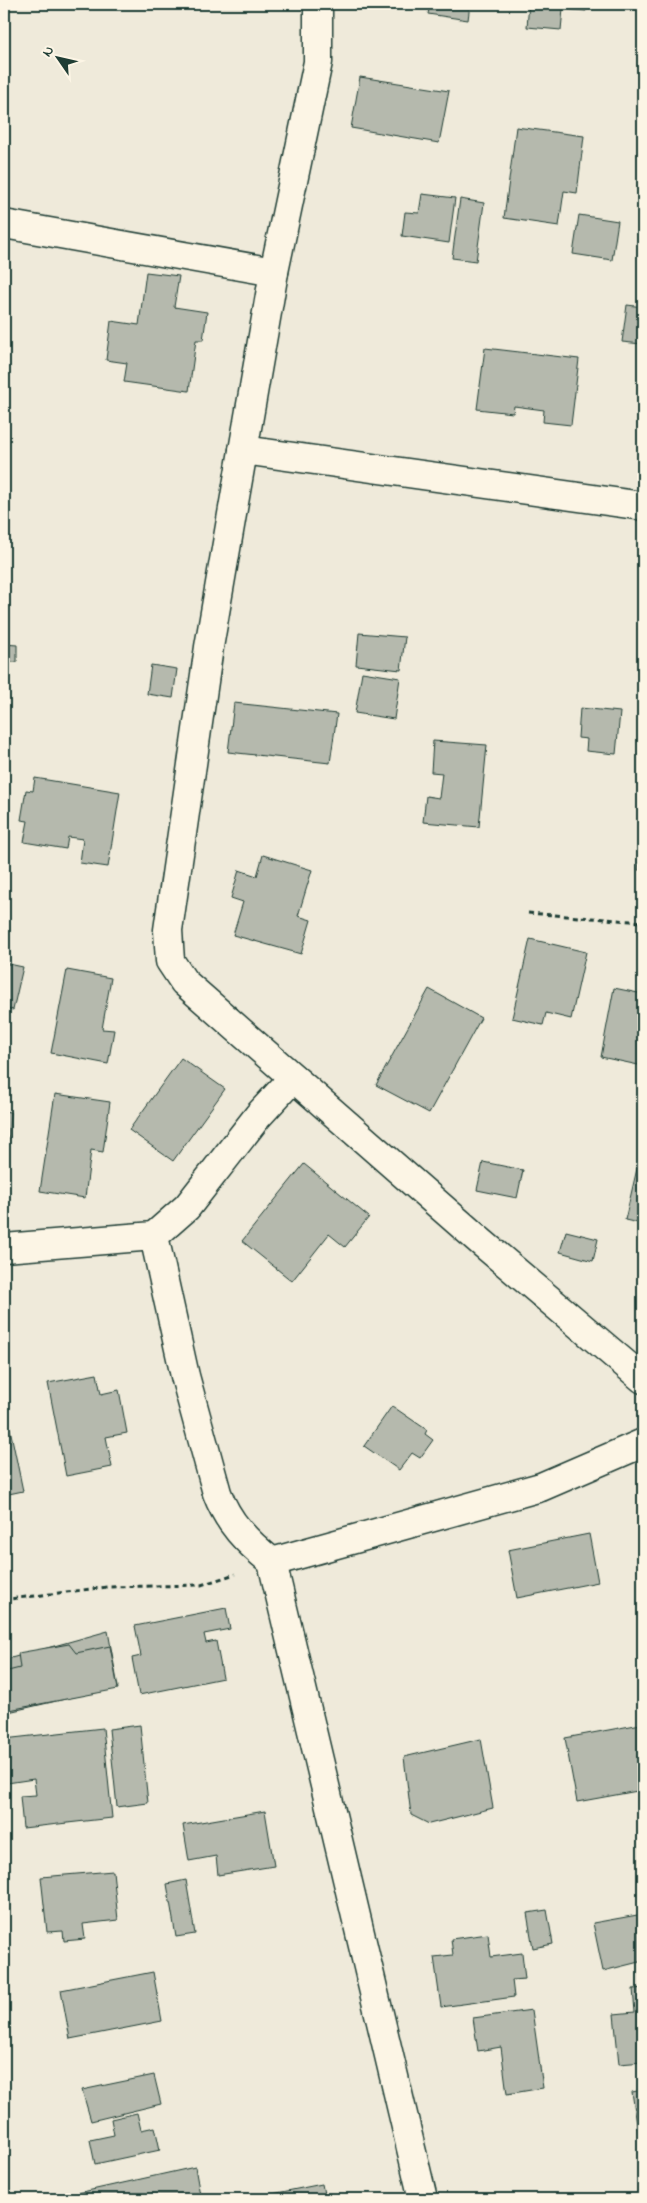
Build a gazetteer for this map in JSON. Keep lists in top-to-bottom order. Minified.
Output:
{"north":"top left"}
